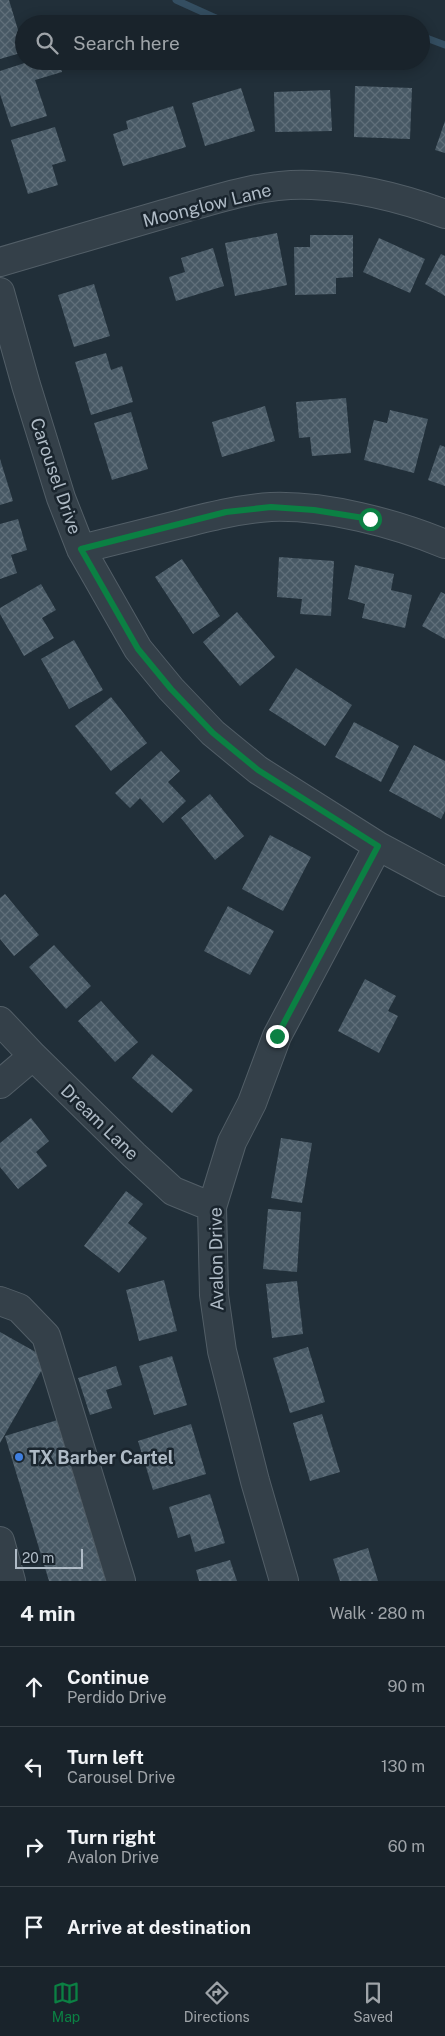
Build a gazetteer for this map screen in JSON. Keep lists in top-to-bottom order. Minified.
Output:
{"streets":{"street":["Moonglow Lane","Carousel Drive","Dream Lane","Avalon Drive"]},"crossings":[["Carousel Drive","Avalon Drive"],["Dream Lane","Avalon Drive"]],"places":["TX Barber Cartel"],"scale_bar":"20 m","page":{"search":"Search here","scale":"20 m","heading":["4 min","Walk · 280 m"],"list":[["Continue","Perdido Drive","90 m"],["Turn left","Carousel Drive","130 m"],["Turn right","Avalon Drive","60 m"],"Arrive at destination"],"nav":["Map","Directions","Saved"]}}
